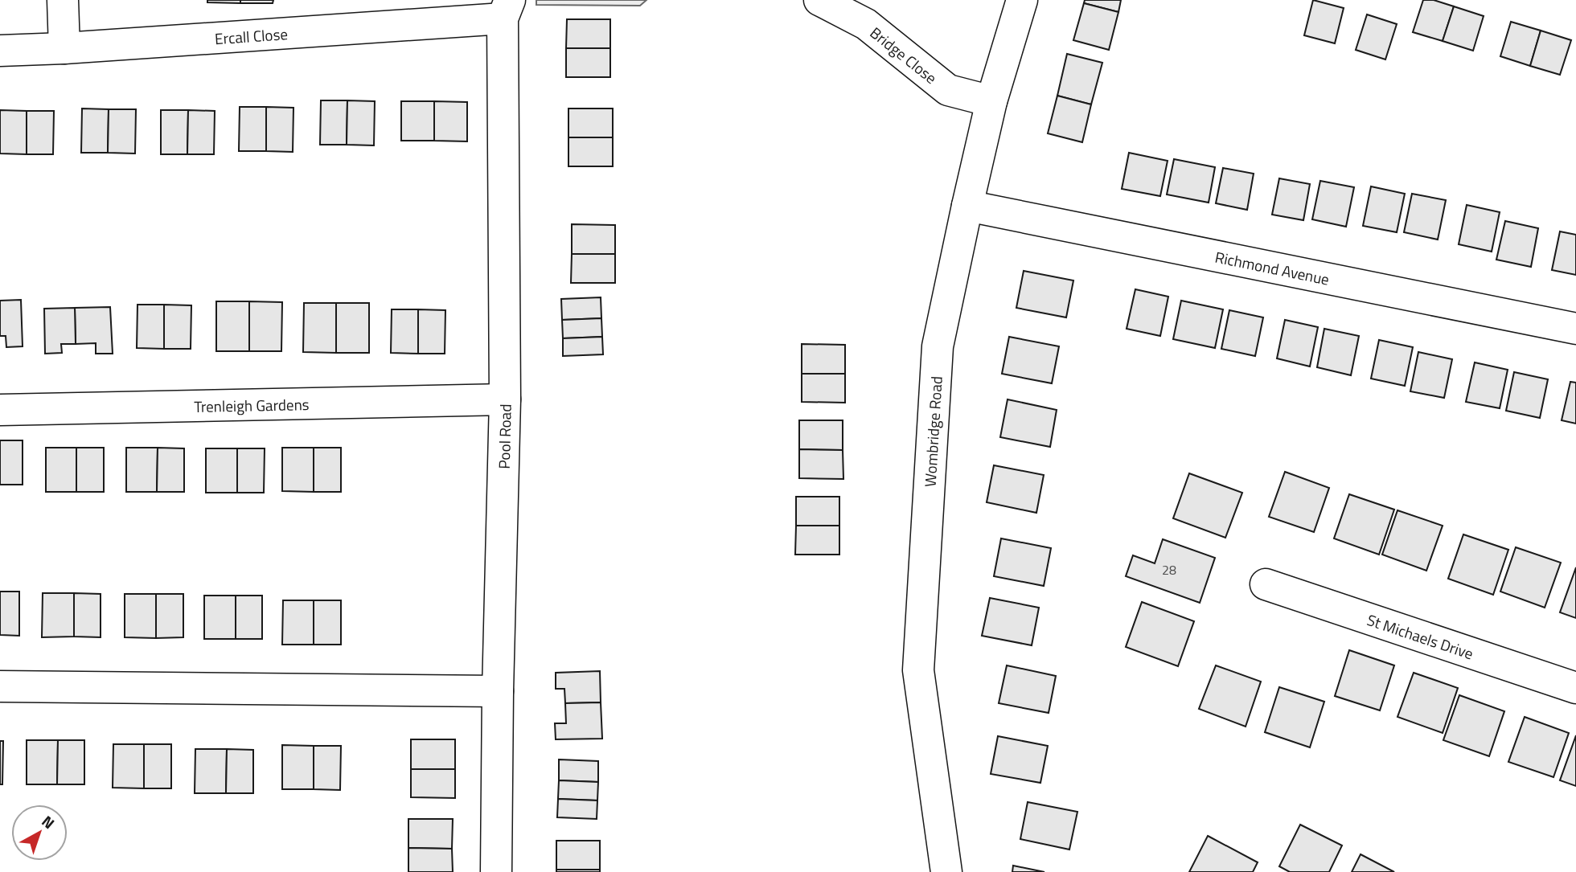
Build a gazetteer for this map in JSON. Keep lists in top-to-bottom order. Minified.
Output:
{"streets":{"street":["Ercall Close","Bridge Close","Richmond Avenue","Trenleigh Gardens","Wombridge Road","Pool Road","St Michaels Drive"]},"crossings":[["Ercall Close","Pool Road"],["Bridge Close","Wombridge Road"],["Richmond Avenue","Wombridge Road"],["Trenleigh Gardens","Pool Road"]],"house_numbers":["28"],"north":"top right"}
